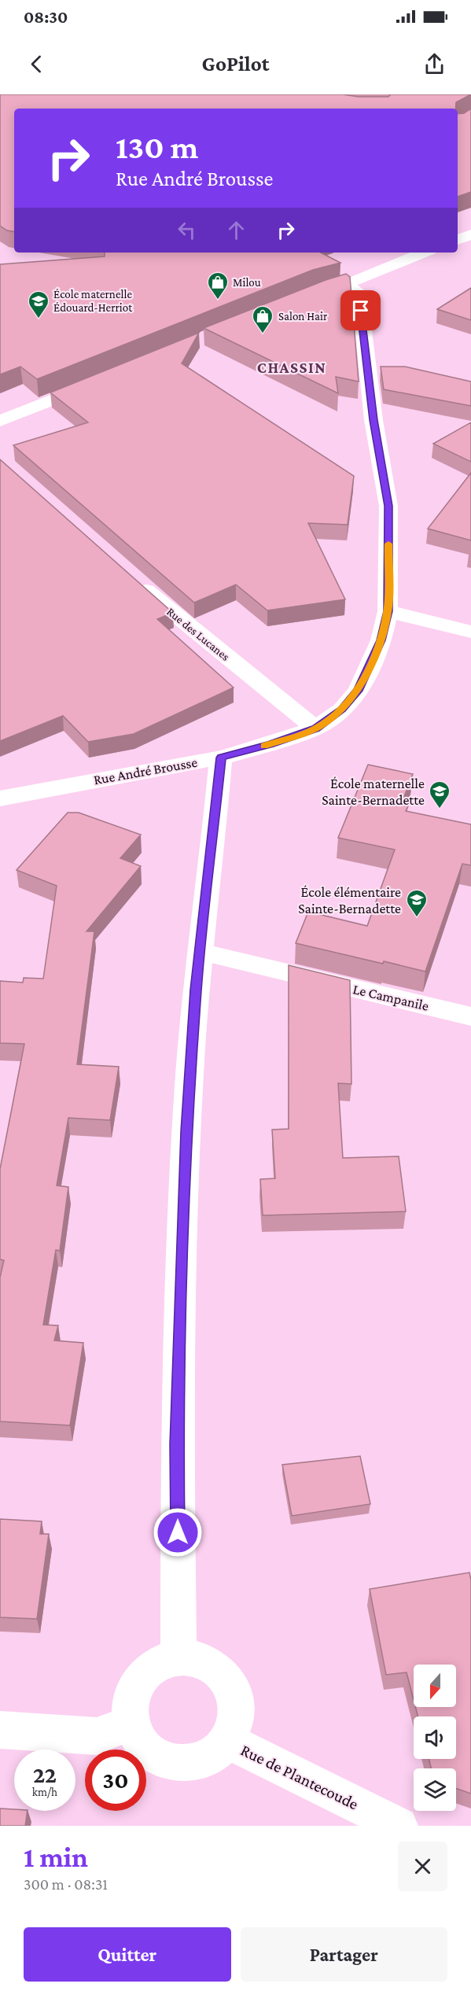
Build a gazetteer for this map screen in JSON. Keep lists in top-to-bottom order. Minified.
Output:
{"streets":{"street":["Rue des Lucanes","Rue André Brousse","Rue de Plantecoude"],"lane":["Le Campanile"]},"crossings":[["Rue des Lucanes","Rue André Brousse"]],"districts":["CHASSIN"],"places":{"shop":["Milou","Salon Hair"],"school or university":["École maternelle Édouard-Herriot","École maternelle Sainte-Bernadette","École élémentaire Sainte-Bernadette"]},"north":"bottom","page":{"status":"08:30","header":"GoPilot","turn":["130 m","Rue André Brousse"],"speed":"22 km/h","limit":"30","heading":["1 min","300 m · 08:31"],"buttons":["Quitter","Partager"]}}
